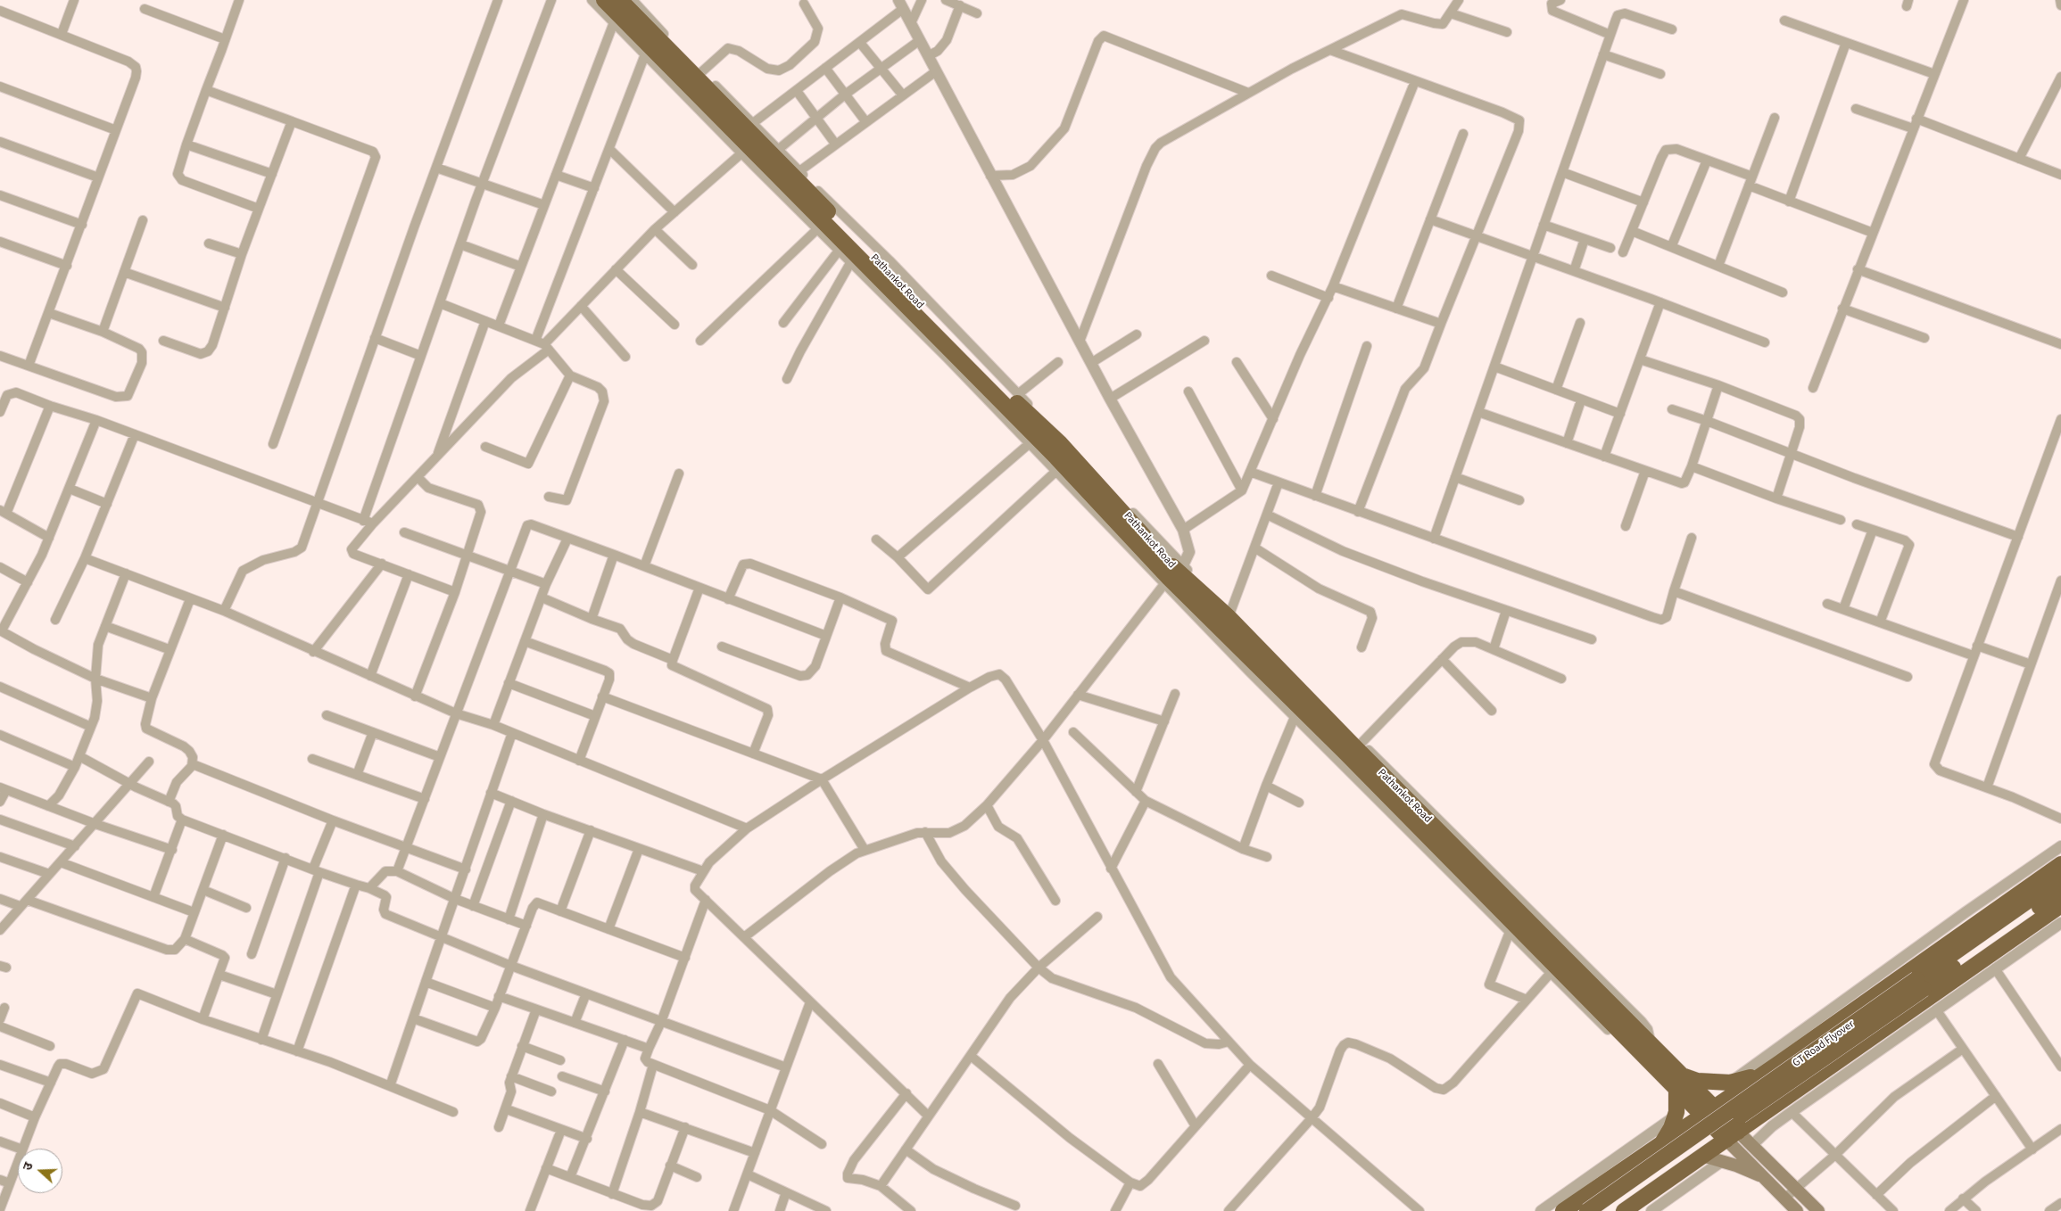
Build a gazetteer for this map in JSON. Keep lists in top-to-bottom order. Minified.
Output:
{"streets":{"highway":["Pathankot Road","GT Road Flyover"]},"north":"left"}
